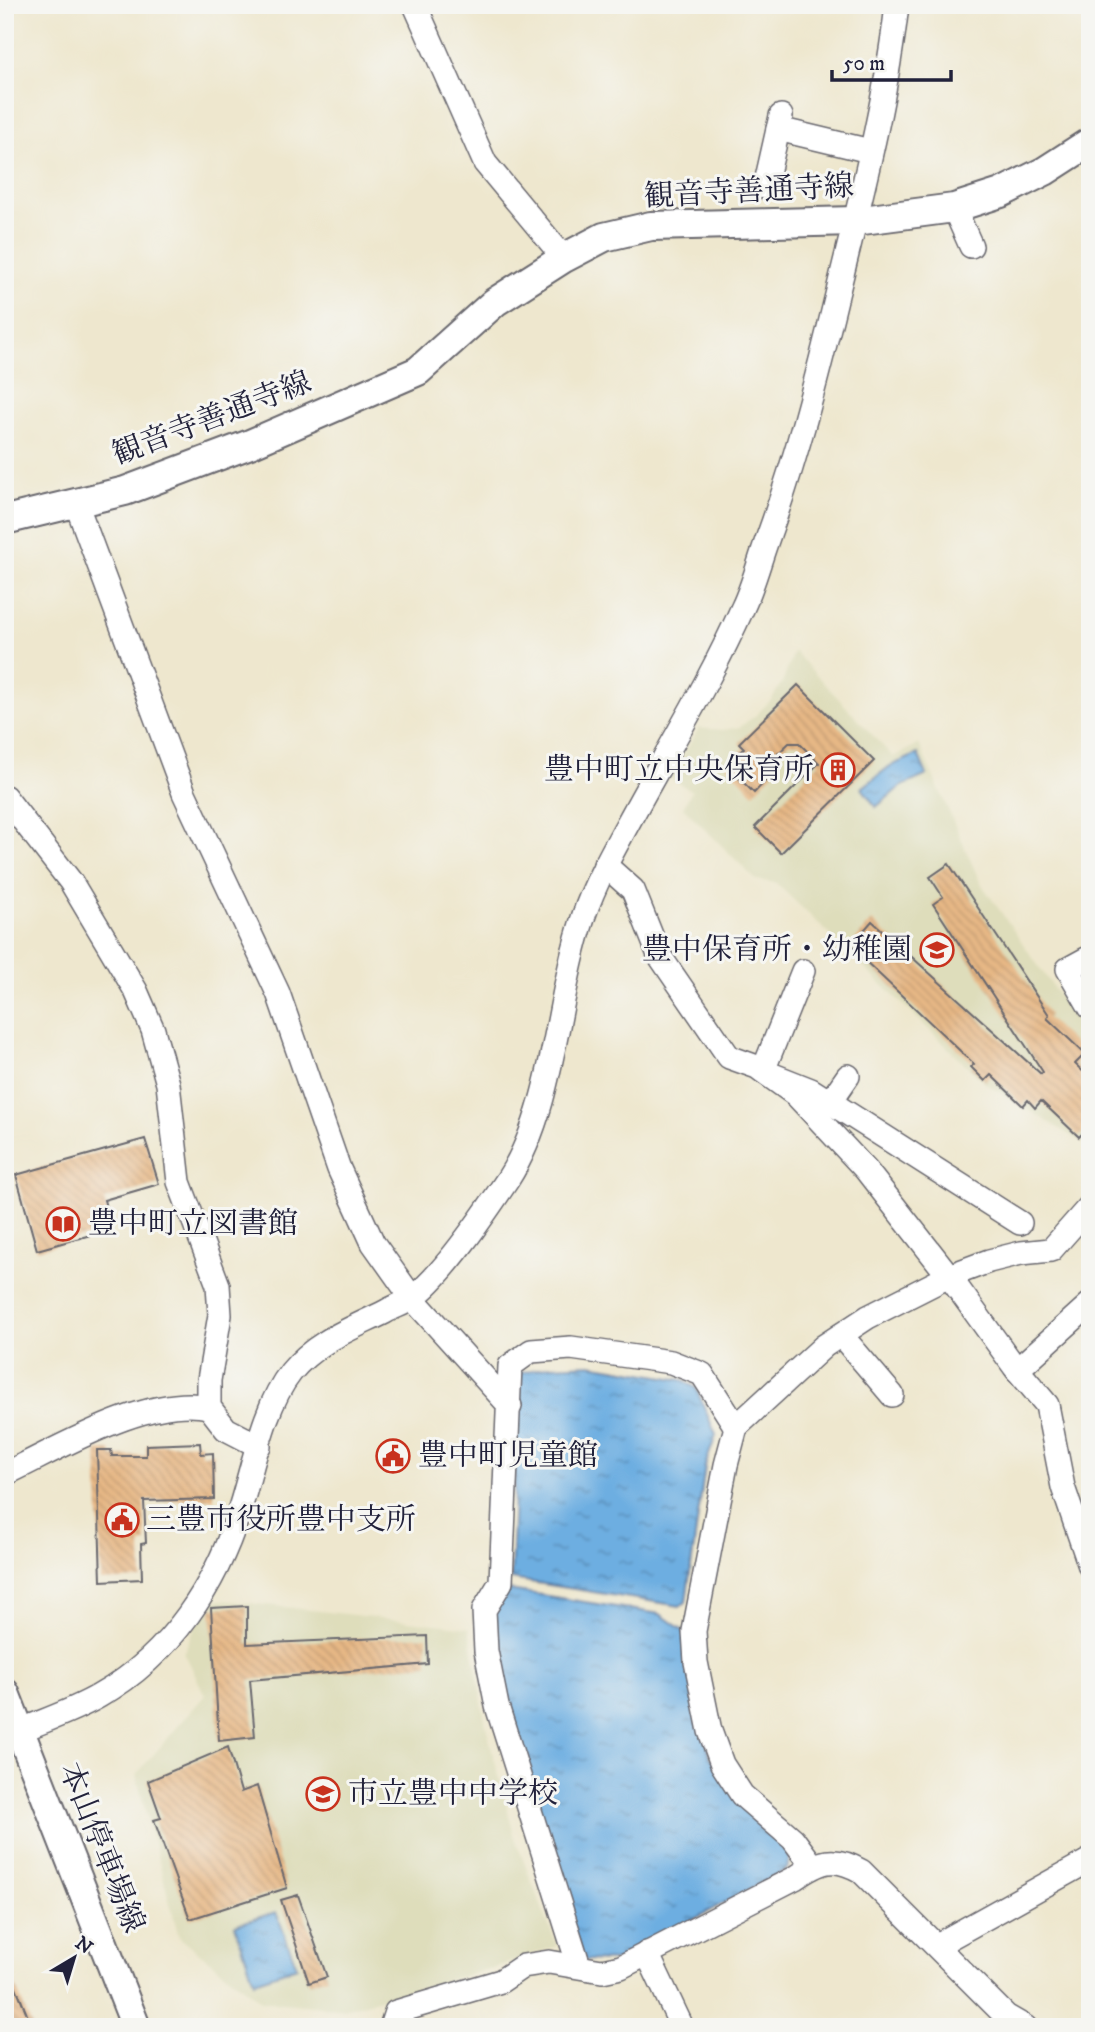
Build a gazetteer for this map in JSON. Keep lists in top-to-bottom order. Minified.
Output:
{"streets":{"main road":["観音寺善通寺線","本山停車場線"]},"places":{"building":["豊中町立中央保育所"],"school or university":["豊中保育所・幼稚園","市立豊中中学校"],"library":["豊中町立図書館"],"public building":["豊中町児童館","三豊市役所豊中支所"]},"scale_bar":"50 m","north":"top right"}
